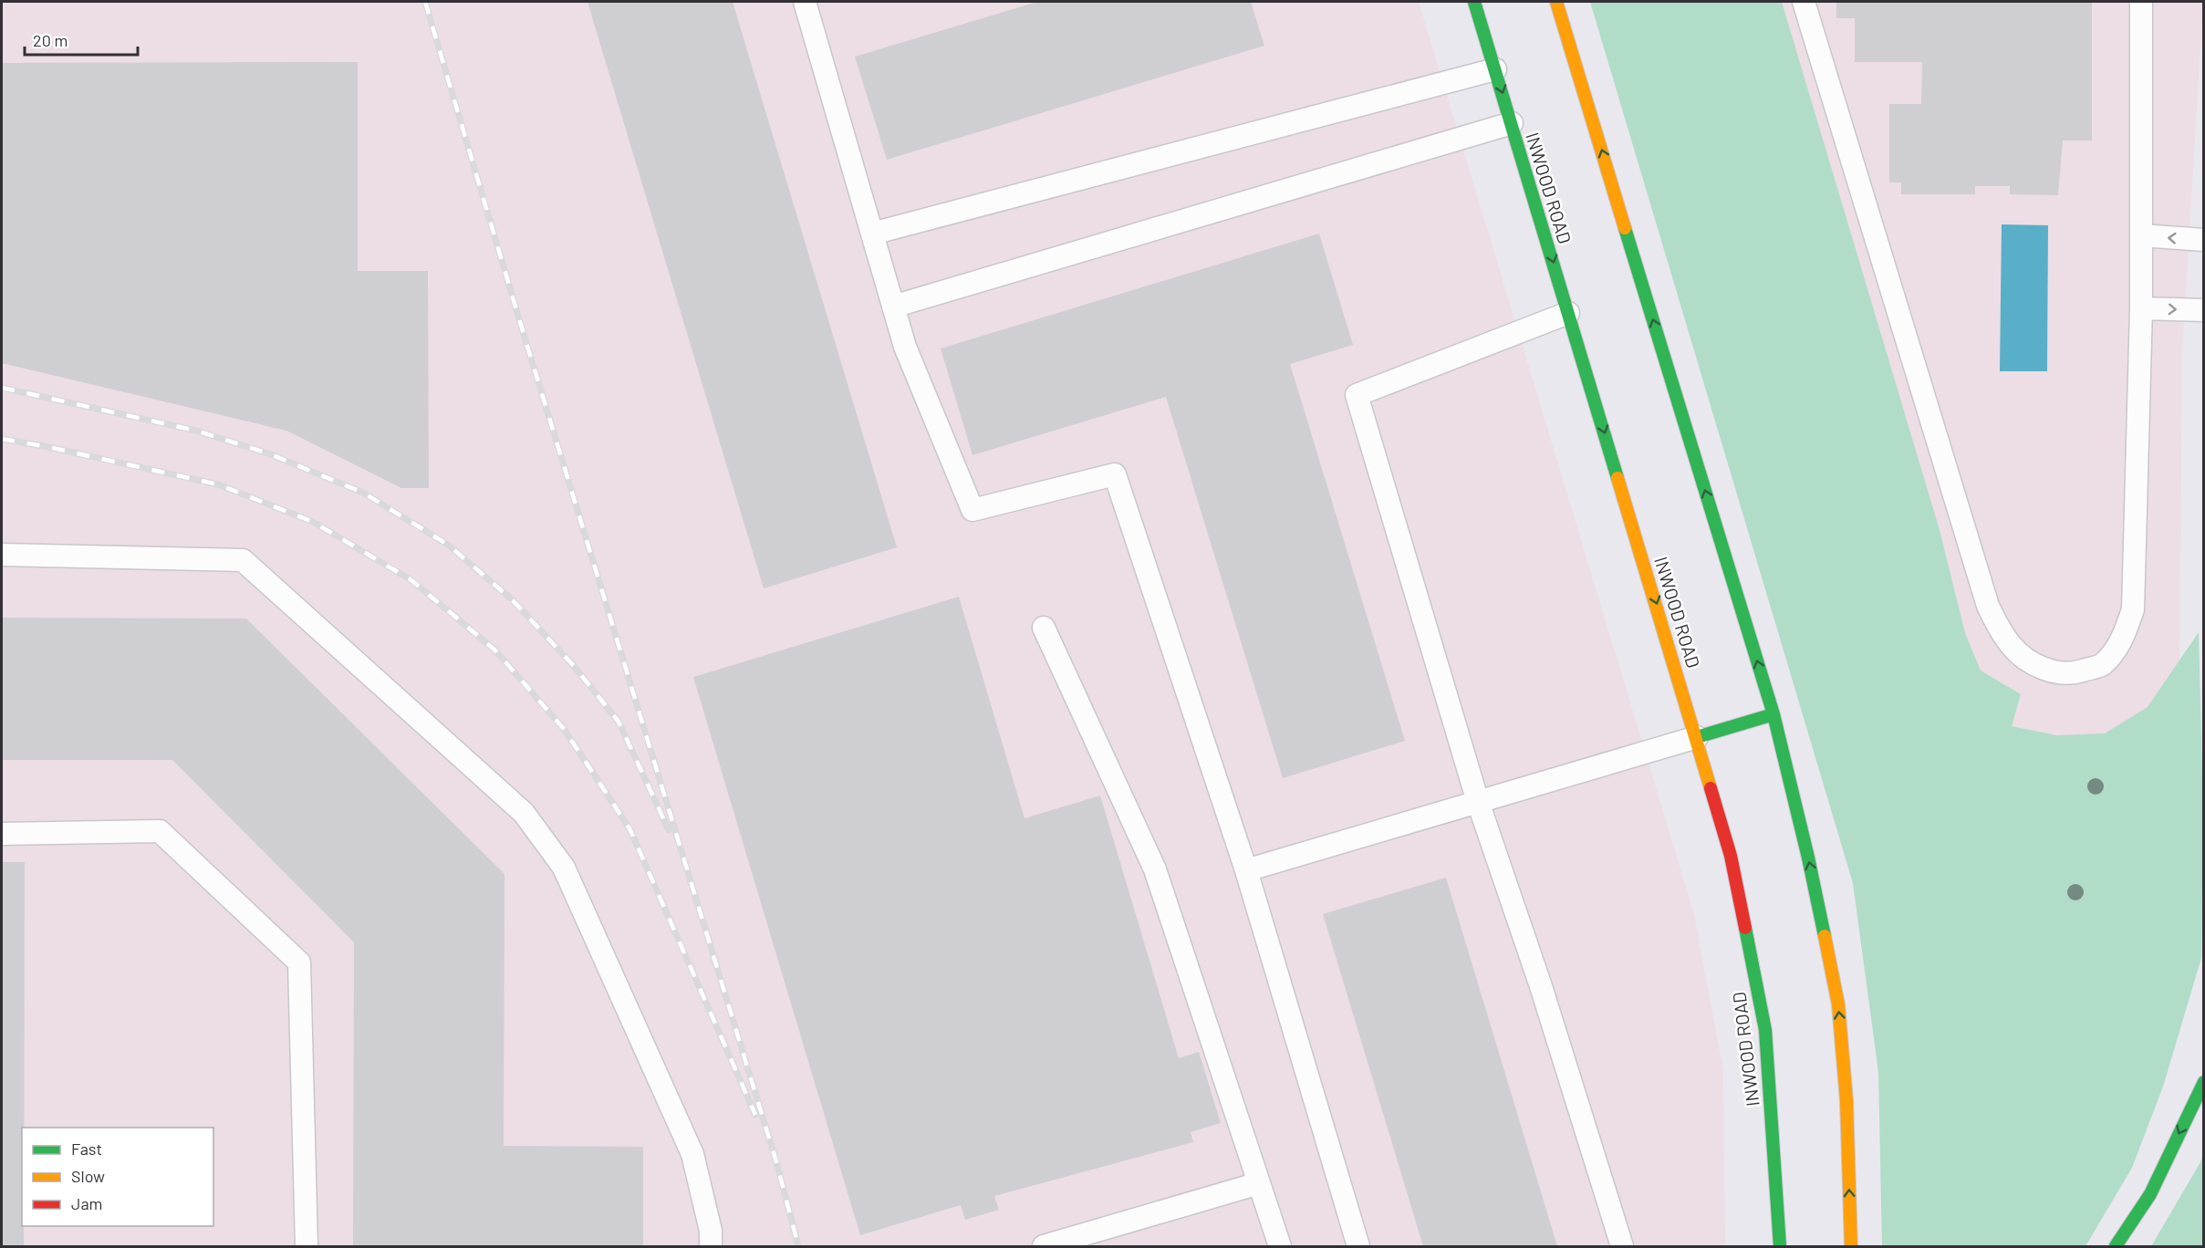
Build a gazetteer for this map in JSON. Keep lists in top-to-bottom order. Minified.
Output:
{"streets":{"main road":["INWOOD ROAD"]},"legend":["Fast","Slow","Jam"],"scale_bar":"20 m"}
